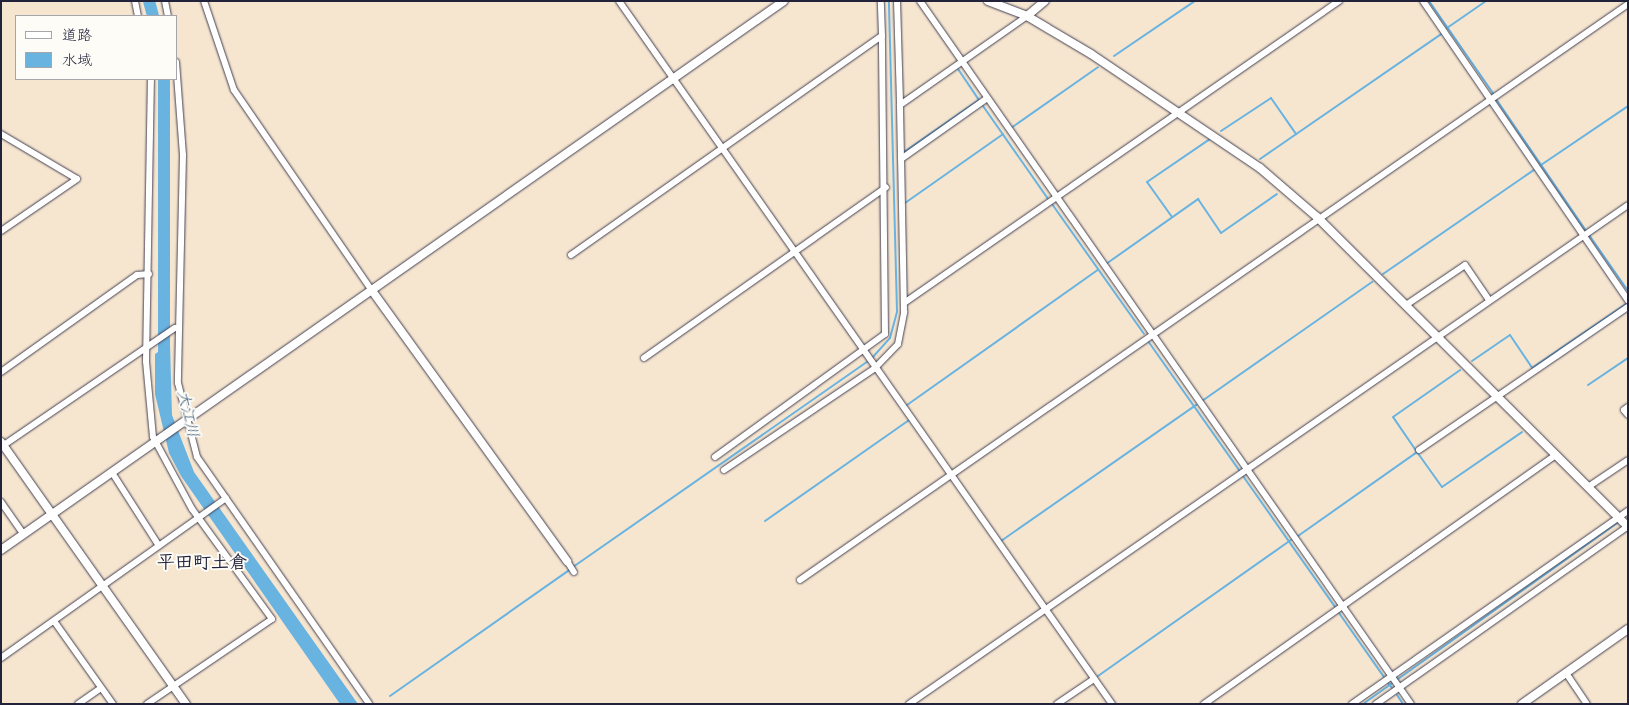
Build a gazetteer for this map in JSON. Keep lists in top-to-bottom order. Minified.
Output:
{"districts":["平田町土倉"],"water":["大江川"],"legend":["道路","水域"]}
